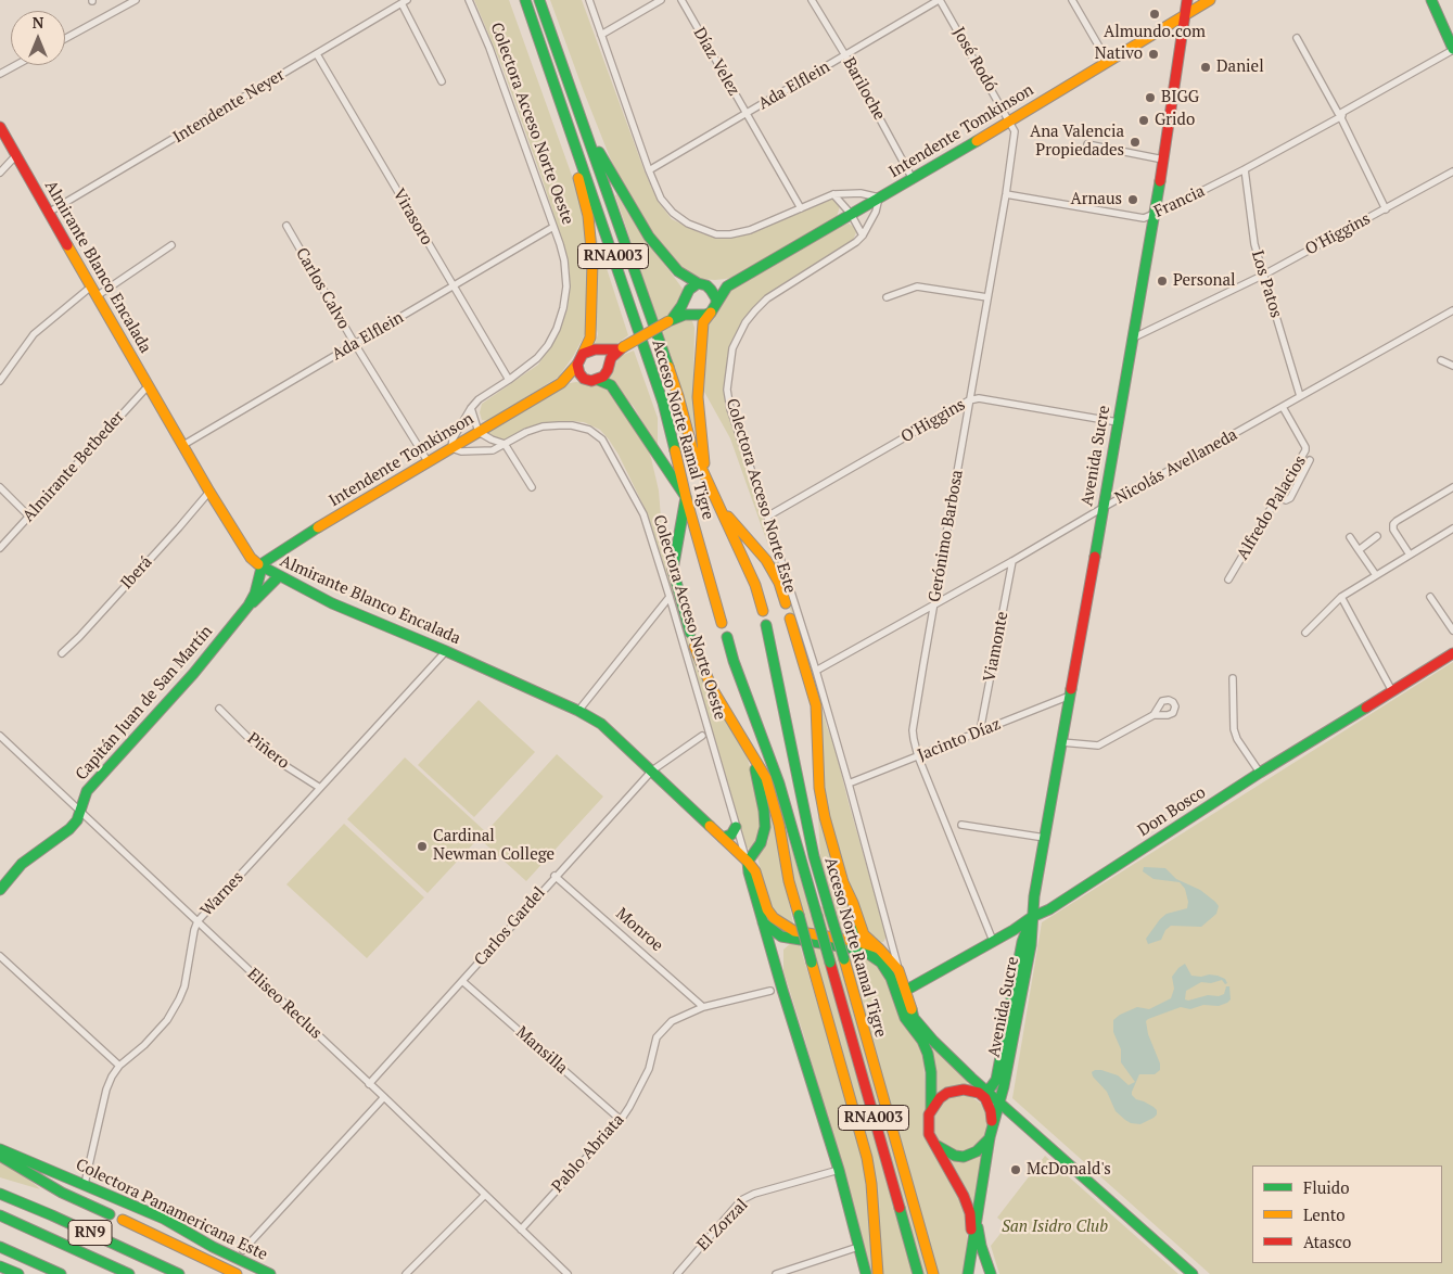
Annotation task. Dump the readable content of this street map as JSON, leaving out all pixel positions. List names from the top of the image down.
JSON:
{
  "streets": {
    "main road": [
      "Intendente Tomkinson",
      "RNA003",
      "Almirante Blanco Encalada",
      "Acceso Norte Ramal Tigre",
      "Avenida Sucre",
      "Capitán Juan de San Martín",
      "Don Bosco",
      "Colectora Panamericana Este",
      "RN9"
    ],
    "street": [
      "José Rodó",
      "Díaz Velez",
      "Ada Elflein",
      "Bariloche",
      "Intendente Neyer",
      "Colectora Acceso Norte Oeste",
      "Francia",
      "Virasoro",
      "O'Higgins",
      "Los Patos",
      "Carlos Calvo",
      "Almirante Betbeder",
      "Nicolás Avellaneda",
      "Colectora Acceso Norte Este",
      "Alfredo Palacios",
      "Gerónimo Barbosa",
      "Iberá",
      "Viamonte",
      "Jacinto Díaz",
      "Piñero",
      "Warnes",
      "Carlos Gardel",
      "Monroe",
      "Eliseo Reclus",
      "Mansilla",
      "Pablo Abriata",
      "El Zorzal"
    ]
  },
  "crossings": [
    ["José Rodó", "Ada Elflein"],
    ["José Rodó", "Intendente Tomkinson"],
    ["José Rodó", "Gerónimo Barbosa"],
    ["Díaz Velez", "Ada Elflein"],
    ["Ada Elflein", "Bariloche"],
    ["Ada Elflein", "Colectora Acceso Norte Oeste"],
    ["Ada Elflein", "Virasoro"],
    ["Ada Elflein", "Almirante Blanco Encalada"],
    ["Ada Elflein", "Carlos Calvo"],
    ["Bariloche", "Intendente Tomkinson"],
    ["Intendente Neyer", "Virasoro"],
    ["Intendente Neyer", "Almirante Blanco Encalada"],
    ["Colectora Acceso Norte Oeste", "Intendente Tomkinson"],
    ["Colectora Acceso Norte Oeste", "Virasoro"],
    ["Colectora Acceso Norte Oeste", "Almirante Blanco Encalada"],
    ["Intendente Tomkinson", "Almirante Blanco Encalada"],
    ["Intendente Tomkinson", "Carlos Calvo"],
    ["Intendente Tomkinson", "Acceso Norte Ramal Tigre"],
    ["Intendente Tomkinson", "Avenida Sucre"],
    ["Intendente Tomkinson", "Colectora Acceso Norte Este"],
    ["Intendente Tomkinson", "Gerónimo Barbosa"],
    ["Intendente Tomkinson", "Capitán Juan de San Martín"],
    ["Francia", "Los Patos"],
    ["Francia", "Avenida Sucre"],
    ["Francia", "Gerónimo Barbosa"],
    ["O'Higgins", "Los Patos"],
    ["O'Higgins", "Avenida Sucre"],
    ["O'Higgins", "Colectora Acceso Norte Este"],
    ["O'Higgins", "Gerónimo Barbosa"],
    ["Almirante Blanco Encalada", "Avenida Sucre"],
    ["Almirante Blanco Encalada", "Almirante Betbeder"],
    ["Almirante Blanco Encalada", "Iberá"],
    ["Almirante Blanco Encalada", "Capitán Juan de San Martín"],
    ["Almirante Blanco Encalada", "Warnes"],
    ["Almirante Blanco Encalada", "Carlos Gardel"],
    ["Los Patos", "Nicolás Avellaneda"],
    ["Avenida Sucre", "Nicolás Avellaneda"],
    ["Avenida Sucre", "Jacinto Díaz"],
    ["Avenida Sucre", "Don Bosco"],
    ["Nicolás Avellaneda", "Colectora Acceso Norte Este"],
    ["Nicolás Avellaneda", "Alfredo Palacios"],
    ["Nicolás Avellaneda", "Gerónimo Barbosa"],
    ["Nicolás Avellaneda", "Viamonte"],
    ["Colectora Acceso Norte Este", "Jacinto Díaz"],
    ["Gerónimo Barbosa", "Jacinto Díaz"],
    ["Gerónimo Barbosa", "Don Bosco"],
    ["Viamonte", "Jacinto Díaz"],
    ["Capitán Juan de San Martín", "Eliseo Reclus"],
    ["Piñero", "Warnes"],
    ["Warnes", "Eliseo Reclus"],
    ["Warnes", "Colectora Panamericana Este"],
    ["Carlos Gardel", "Monroe"],
    ["Carlos Gardel", "Eliseo Reclus"],
    ["Carlos Gardel", "Mansilla"],
    ["Monroe", "Pablo Abriata"],
    ["Eliseo Reclus", "Pablo Abriata"],
    ["Mansilla", "Pablo Abriata"]
  ],
  "parks": ["San Isidro Club"],
  "places": [
    "Almundo.com",
    "Nativo",
    "Daniel",
    "BIGG",
    "Grido",
    "Ana Valencia Propiedades",
    "Arnaus",
    "Personal",
    "Cardinal Newman College",
    "McDonald's"
  ],
  "legend": ["Fluido", "Lento", "Atasco"],
  "north": "top"
}
